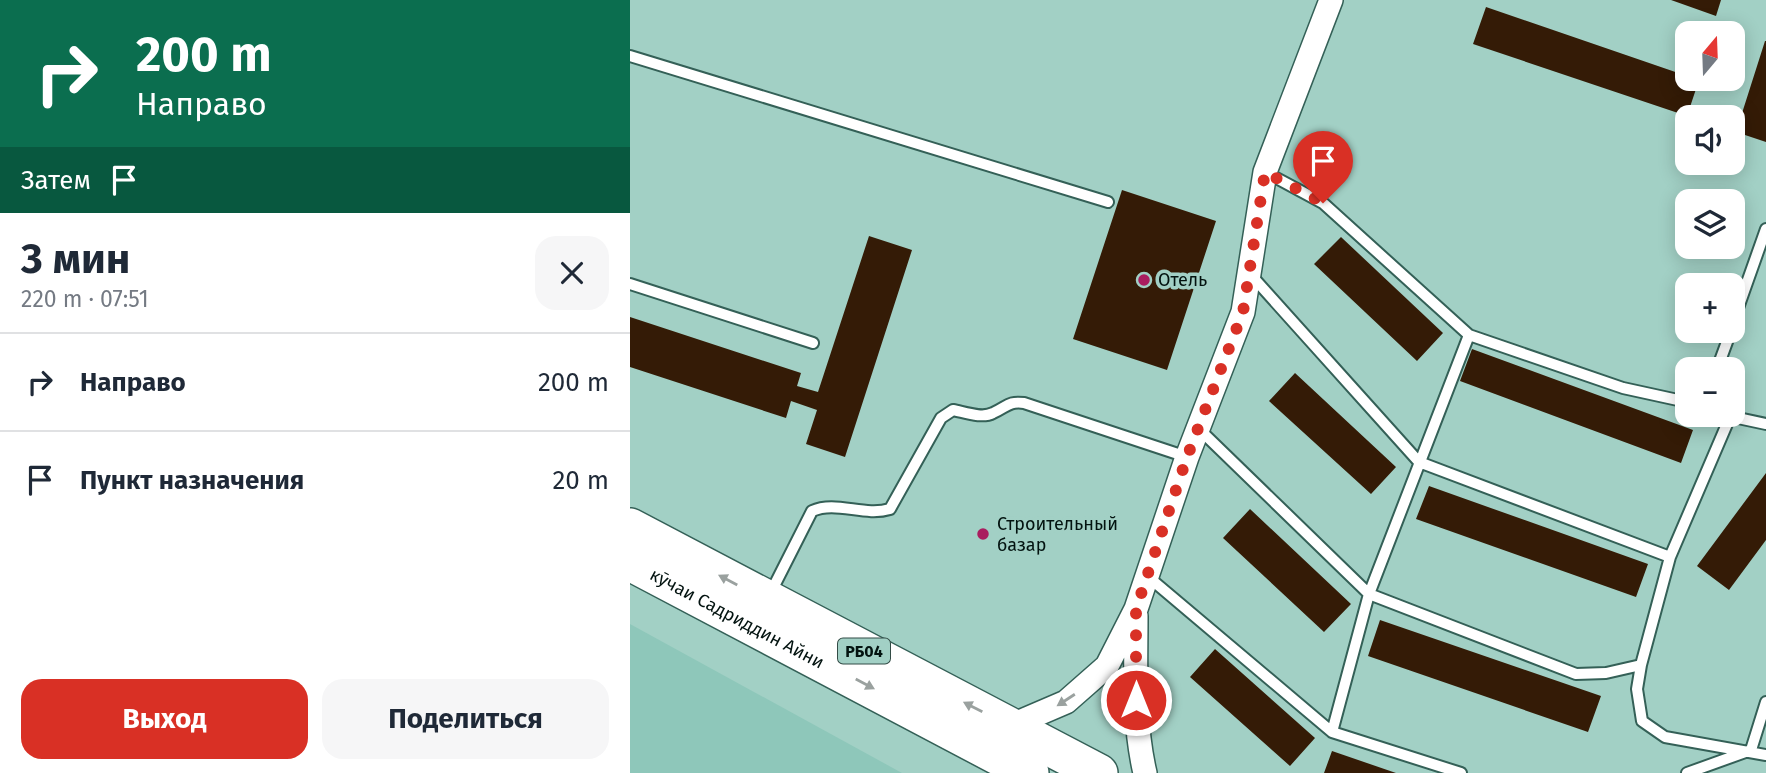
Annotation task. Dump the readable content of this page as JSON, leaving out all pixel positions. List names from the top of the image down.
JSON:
{
  "streets": {
    "highway": ["кӯчаи Садриддин Айни", "РБ04"]
  },
  "places": ["Отель", "Строительный базар"],
  "north": "top",
  "page": {
    "turn": ["200 m", "Направо"],
    "map_buttons": ["+", "−"],
    "then": "Затем",
    "heading": ["3 мин", "220 m · 07:51"],
    "list": [
      {
        "name": "Направо",
        "value": "200 m"
      },
      {
        "name": "Пункт назначения",
        "value": "20 m"
      }
    ],
    "buttons": ["Выход", "Поделиться"]
  }
}
